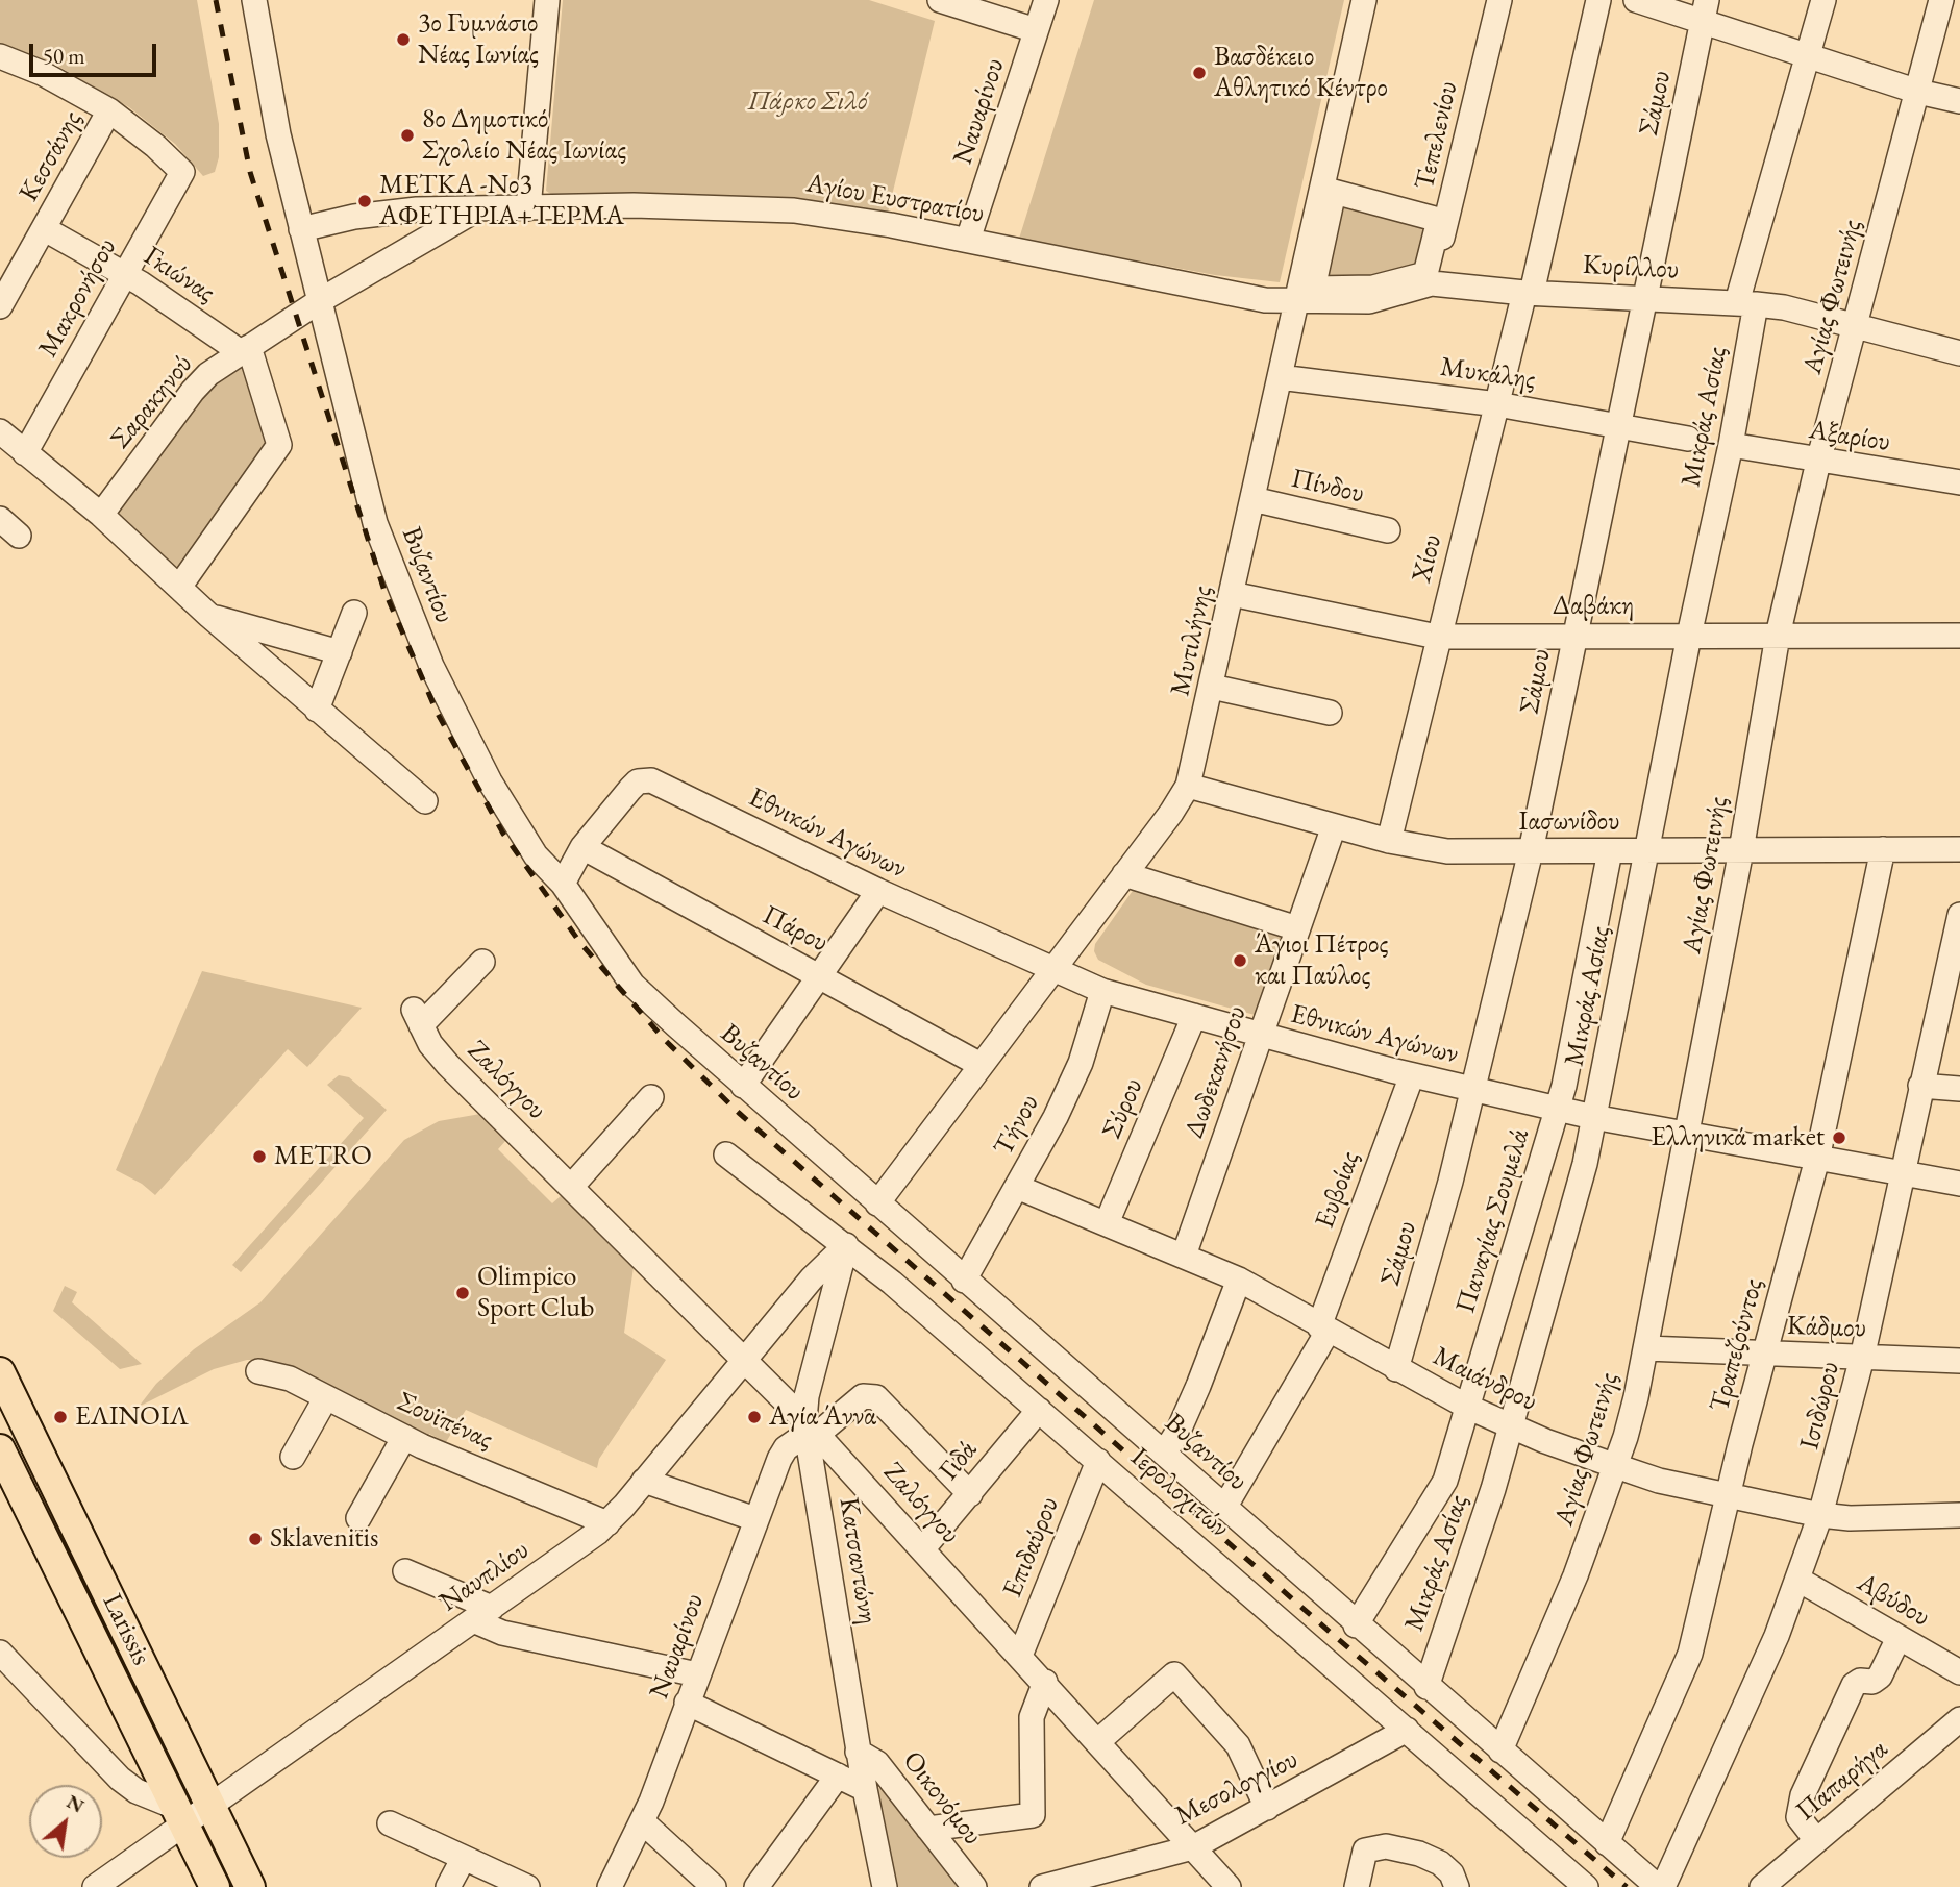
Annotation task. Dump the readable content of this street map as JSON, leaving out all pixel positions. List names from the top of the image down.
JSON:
{
  "streets": {
    "main road": ["Larissis"],
    "street": [
      "Σάμου",
      "Ναυαρίνου",
      "Τεπελενίου",
      "Κεσσάνης",
      "Αγίου Ευστρατίου",
      "Κυρίλλου",
      "Γκιώνας",
      "Αγίας Φωτεινής",
      "Μακρονήσου",
      "Μυκάλης",
      "Σαρακηνού",
      "Μικράς Ασίας",
      "Αξαρίου",
      "Πίνδου",
      "Χίου",
      "Βυζαντίου",
      "Δαβάκη",
      "Μυτιλήνης",
      "Ιασωνίδου",
      "Εθνικών Αγώνων",
      "Πάρου",
      "Δωδεκανήσου",
      "Ζαλόγγου",
      "Σύρου",
      "Τήνου",
      "Ευβοίας",
      "Παναγίας Σουμελά",
      "Κάδμου",
      "Τραπεζούντος",
      "Μαιάνδρου",
      "Ισιδώρου",
      "Σουϊπένας",
      "Γιδά",
      "Ιερολοχιτών",
      "Επιδαύρου",
      "Κατσαντώνη",
      "Ναυπλίου",
      "Αβύδου",
      "Παπαρήγα",
      "Μεσολογγίου",
      "Οικονόμου"
    ]
  },
  "crossings": [
    ["Σάμου", "Κυρίλλου"],
    ["Σάμου", "Μυκάλης"],
    ["Σάμου", "Δαβάκη"],
    ["Σάμου", "Ιασωνίδου"],
    ["Σάμου", "Εθνικών Αγώνων"],
    ["Σάμου", "Μαιάνδρου"],
    ["Ναυαρίνου", "Αγίου Ευστρατίου"],
    ["Ναυαρίνου", "Ζαλόγγου"],
    ["Ναυαρίνου", "Γιδά"],
    ["Ναυαρίνου", "Κατσαντώνη"],
    ["Τεπελενίου", "Κυρίλλου"],
    ["Κεσσάνης", "Γκιώνας"],
    ["Κεσσάνης", "Μακρονήσου"],
    ["Αγίου Ευστρατίου", "Κυρίλλου"],
    ["Αγίου Ευστρατίου", "Βυζαντίου"],
    ["Αγίου Ευστρατίου", "Μυτιλήνης"],
    ["Κυρίλλου", "Αγίας Φωτεινής"],
    ["Κυρίλλου", "Μικράς Ασίας"],
    ["Κυρίλλου", "Χίου"],
    ["Κυρίλλου", "Μυτιλήνης"],
    ["Γκιώνας", "Μακρονήσου"],
    ["Γκιώνας", "Σαρακηνού"],
    ["Αγίας Φωτεινής", "Αξαρίου"],
    ["Αγίας Φωτεινής", "Βυζαντίου"],
    ["Αγίας Φωτεινής", "Δαβάκη"],
    ["Αγίας Φωτεινής", "Ιασωνίδου"],
    ["Αγίας Φωτεινής", "Εθνικών Αγώνων"],
    ["Αγίας Φωτεινής", "Κάδμου"],
    ["Αγίας Φωτεινής", "Μαιάνδρου"],
    ["Μυκάλης", "Χίου"],
    ["Μυκάλης", "Μυτιλήνης"],
    ["Σαρακηνού", "Βυζαντίου"],
    ["Μικράς Ασίας", "Αξαρίου"],
    ["Μικράς Ασίας", "Βυζαντίου"],
    ["Μικράς Ασίας", "Δαβάκη"],
    ["Μικράς Ασίας", "Ιασωνίδου"],
    ["Μικράς Ασίας", "Εθνικών Αγώνων"],
    ["Μικράς Ασίας", "Μαιάνδρου"],
    ["Πίνδου", "Μυτιλήνης"],
    ["Χίου", "Δαβάκη"],
    ["Χίου", "Ιασωνίδου"],
    ["Βυζαντίου", "Μυτιλήνης"],
    ["Βυζαντίου", "Τήνου"],
    ["Βυζαντίου", "Ευβοίας"],
    ["Βυζαντίου", "Παναγίας Σουμελά"],
    ["Βυζαντίου", "Τραπεζούντος"],
    ["Βυζαντίου", "Ισιδώρου"],
    ["Δαβάκη", "Μυτιλήνης"],
    ["Μυτιλήνης", "Ιασωνίδου"],
    ["Μυτιλήνης", "Εθνικών Αγώνων"],
    ["Μυτιλήνης", "Πάρου"],
    ["Ιασωνίδου", "Δωδεκανήσου"],
    ["Ιασωνίδου", "Παναγίας Σουμελά"],
    ["Ιασωνίδου", "Τραπεζούντος"],
    ["Εθνικών Αγώνων", "Πάρου"],
    ["Εθνικών Αγώνων", "Δωδεκανήσου"],
    ["Εθνικών Αγώνων", "Σύρου"],
    ["Εθνικών Αγώνων", "Τήνου"],
    ["Εθνικών Αγώνων", "Ευβοίας"],
    ["Εθνικών Αγώνων", "Παναγίας Σουμελά"],
    ["Εθνικών Αγώνων", "Τραπεζούντος"],
    ["Εθνικών Αγώνων", "Ισιδώρου"],
    ["Δωδεκανήσου", "Μαιάνδρου"],
    ["Ζαλόγγου", "Γιδά"],
    ["Ζαλόγγου", "Επιδαύρου"],
    ["Ζαλόγγου", "Κατσαντώνη"],
    ["Ζαλόγγου", "Ναυπλίου"],
    ["Ζαλόγγου", "Μεσολογγίου"],
    ["Σύρου", "Μαιάνδρου"],
    ["Τήνου", "Μαιάνδρου"],
    ["Ευβοίας", "Μαιάνδρου"],
    ["Παναγίας Σουμελά", "Μαιάνδρου"],
    ["Κάδμου", "Τραπεζούντος"],
    ["Κάδμου", "Ισιδώρου"],
    ["Τραπεζούντος", "Μαιάνδρου"],
    ["Μαιάνδρου", "Ισιδώρου"],
    ["Ισιδώρου", "Αβύδου"],
    ["Σουϊπένας", "Ναυπλίου"],
    ["Γιδά", "Ιερολοχιτών"],
    ["Ιερολοχιτών", "Επιδαύρου"],
    ["Ιερολοχιτών", "Κατσαντώνη"],
    ["Ιερολοχιτών", "Ναυπλίου"],
    ["Ιερολοχιτών", "Μεσολογγίου"],
    ["Κατσαντώνη", "Ναυπλίου"],
    ["Κατσαντώνη", "Οικονόμου"],
    ["Ναυπλίου", "Larissis"]
  ],
  "parks": ["Πάρκο Σιλό"],
  "places": [
    "3ο Γυμνάσιο Νέας Ιωνίας",
    "Βασδέκειο Αθλητικό Κέντρο",
    "8ο Δημοτικό Σχολείο Νέας Ιωνίας",
    "ΜΕΤΚΑ -Νο3 ΑΦΕΤΗΡΙΑ+ΤΕΡΜΑ",
    "Άγιοι Πέτρος και Παύλος",
    "Ελληνικά market",
    "METRO",
    "Olimpico Sport Club",
    "ΕΛΙΝΟΙΛ",
    "Αγία Άννα",
    "Sklavenitis"
  ],
  "scale_bar": "50 m",
  "north": "top right"
}
